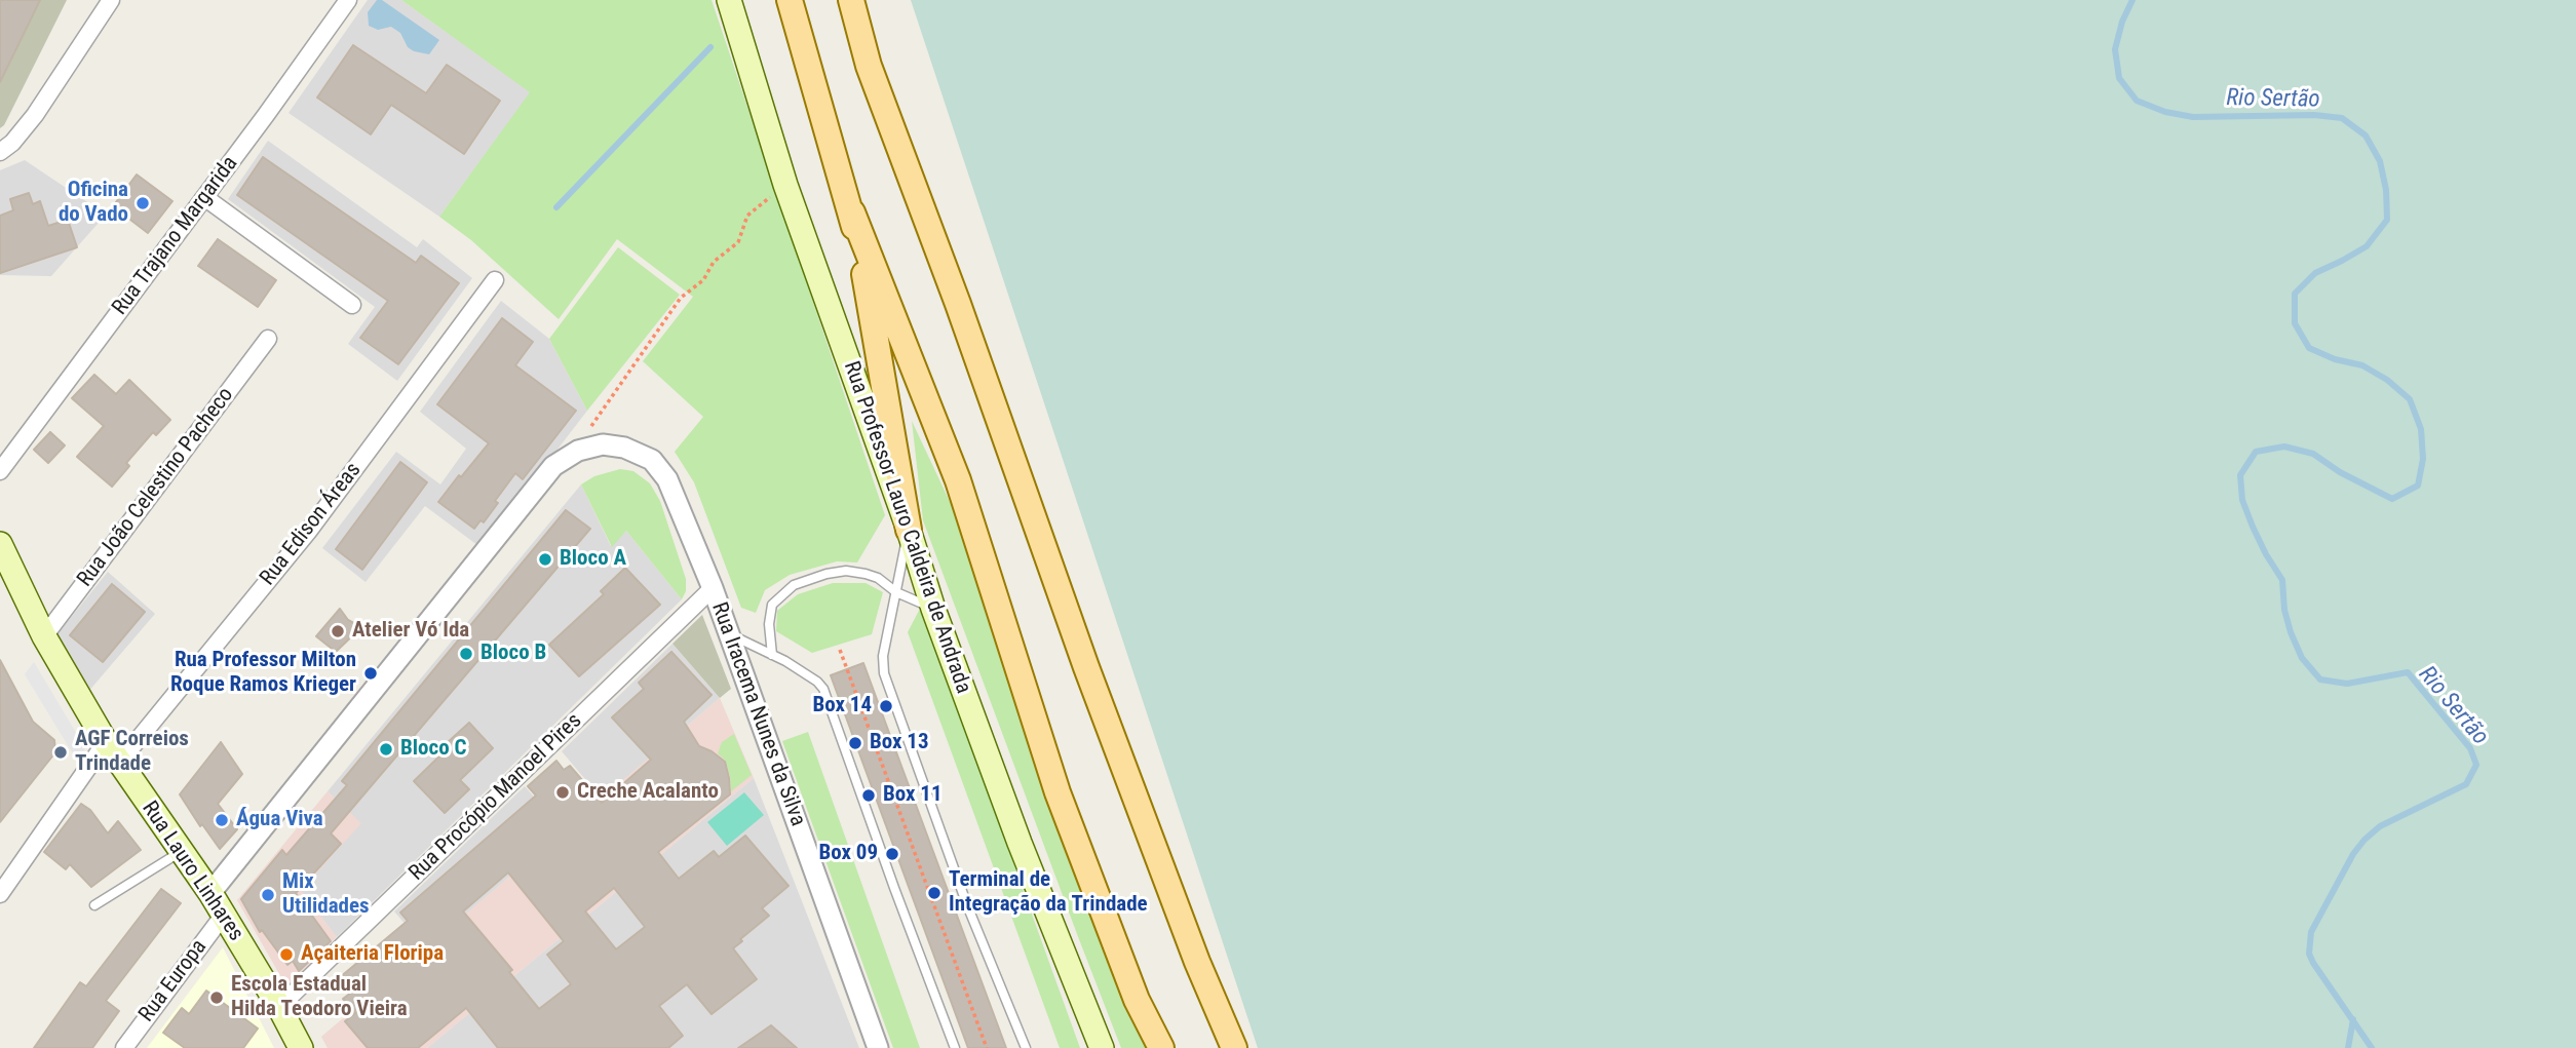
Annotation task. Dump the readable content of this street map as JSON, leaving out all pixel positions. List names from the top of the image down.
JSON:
{
  "streets": {
    "main road": ["Rua Professor Lauro Caldeira de Andrada", "Rua Lauro Linhares"],
    "street": [
      "Rua Trajano Margarida",
      "Rua João Celestino Pacheco",
      "Rua Edison Áreas",
      "Rua Iracema Nunes da Silva",
      "Rua Procópio Manoel Pires",
      "Rua Europa"
    ]
  },
  "crossings": [
    ["Rua João Celestino Pacheco", "Rua Lauro Linhares"],
    ["Rua Edison Áreas", "Rua Lauro Linhares"],
    ["Rua Iracema Nunes da Silva", "Rua Procópio Manoel Pires"],
    ["Rua Procópio Manoel Pires", "Rua Lauro Linhares"],
    ["Rua Lauro Linhares", "Rua Europa"]
  ],
  "water": ["Rio Sertão"],
  "places": [
    "Oficina do Vado",
    "Bloco A",
    "Atelier Vó Ida",
    "Bloco B",
    "Rua Professor Milton Roque Ramos Krieger",
    "Box 14",
    "Box 13",
    "Bloco C",
    "AGF Correios Trindade",
    "Creche Acalanto",
    "Box 11",
    "Água Viva",
    "Box 09",
    "Terminal de Integração da Trindade",
    "Mix Utilidades",
    "Açaiteria Floripa",
    "Escola Estadual Hilda Teodoro Vieira"
  ]
}
